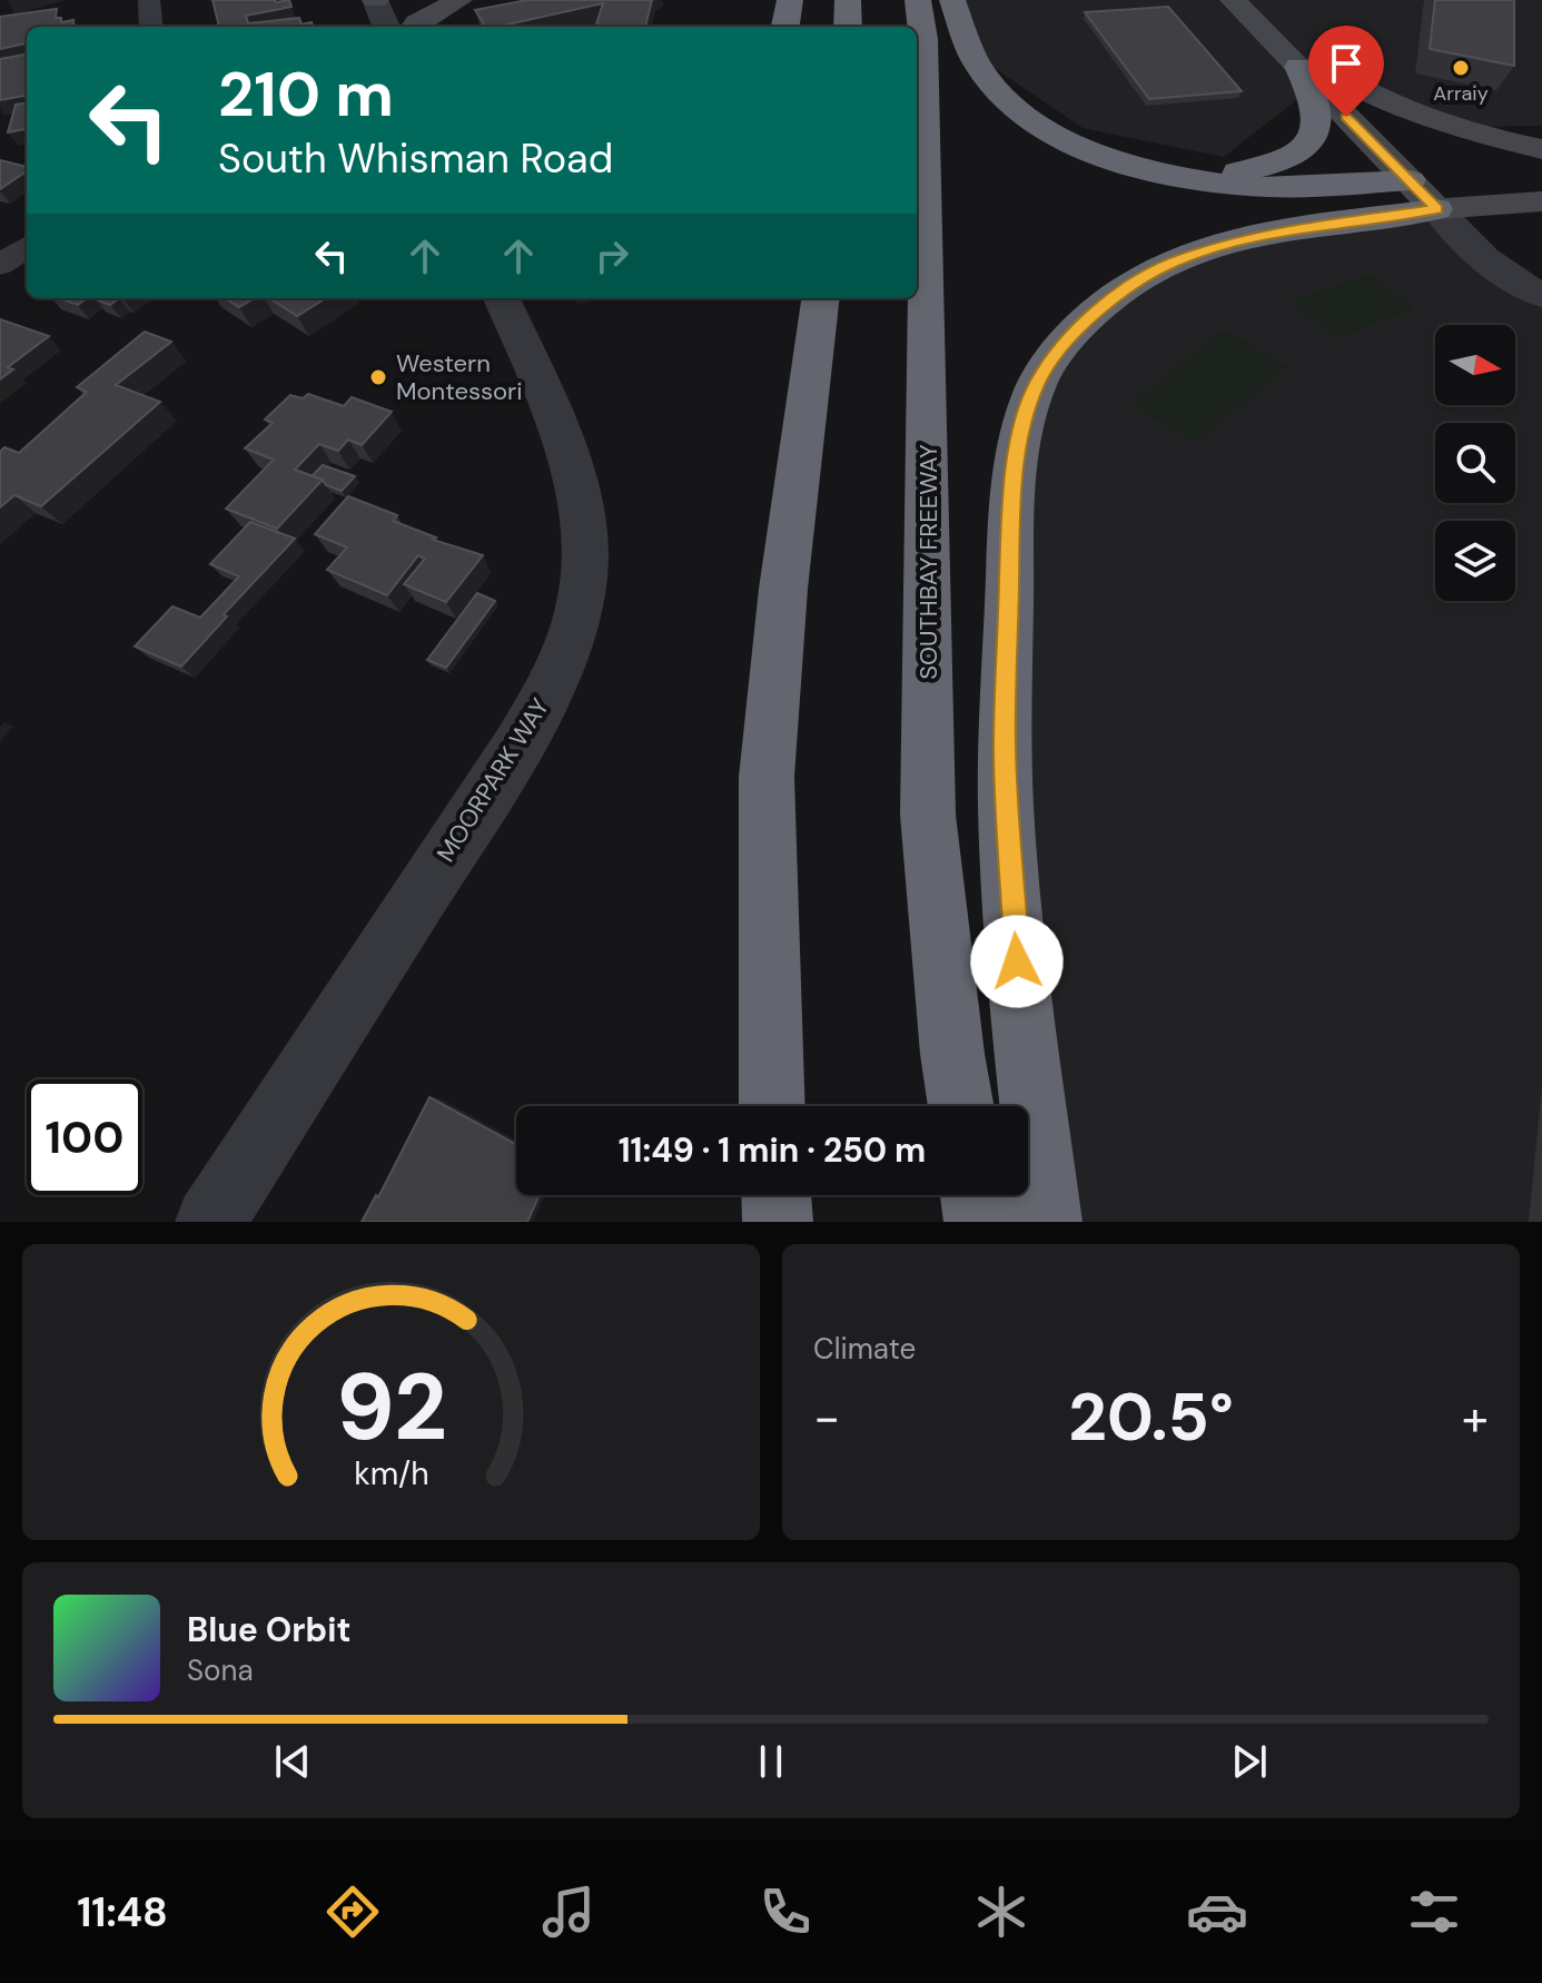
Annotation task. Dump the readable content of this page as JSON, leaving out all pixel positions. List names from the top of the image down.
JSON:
{
  "streets": {
    "highway": ["SOUTHBAY FREEWAY"],
    "street": ["MOORPARK WAY"]
  },
  "places": ["Arraiy", "Western Montessori"],
  "north": "right",
  "page": {
    "turn": ["210 m", "South Whisman Road"],
    "limit": "100",
    "trip": "11:49 · 1 min · 250 m",
    "tile": "Climate",
    "heat": ["−", "20.5°", "+"],
    "song": ["Blue Orbit", "Sona"],
    "tabs": "11:48",
    "gauge": ["92", "km/h"]
  }
}
